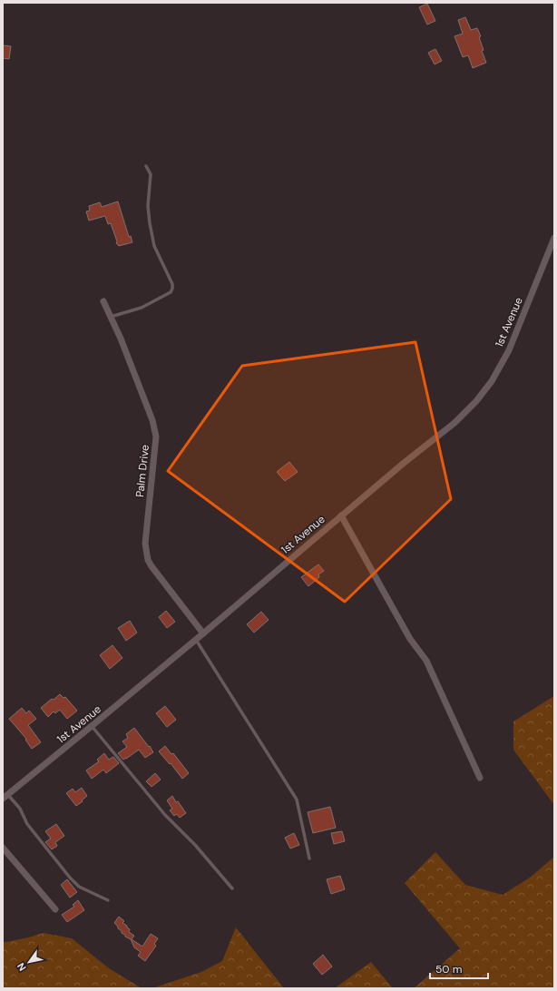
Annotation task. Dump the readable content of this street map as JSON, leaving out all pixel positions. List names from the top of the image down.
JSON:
{
  "streets": {
    "street": ["1st Avenue", "Palm Drive"]
  },
  "crossings": [
    ["1st Avenue", "Palm Drive"]
  ],
  "scale_bar": "50 m",
  "north": "bottom left"
}
